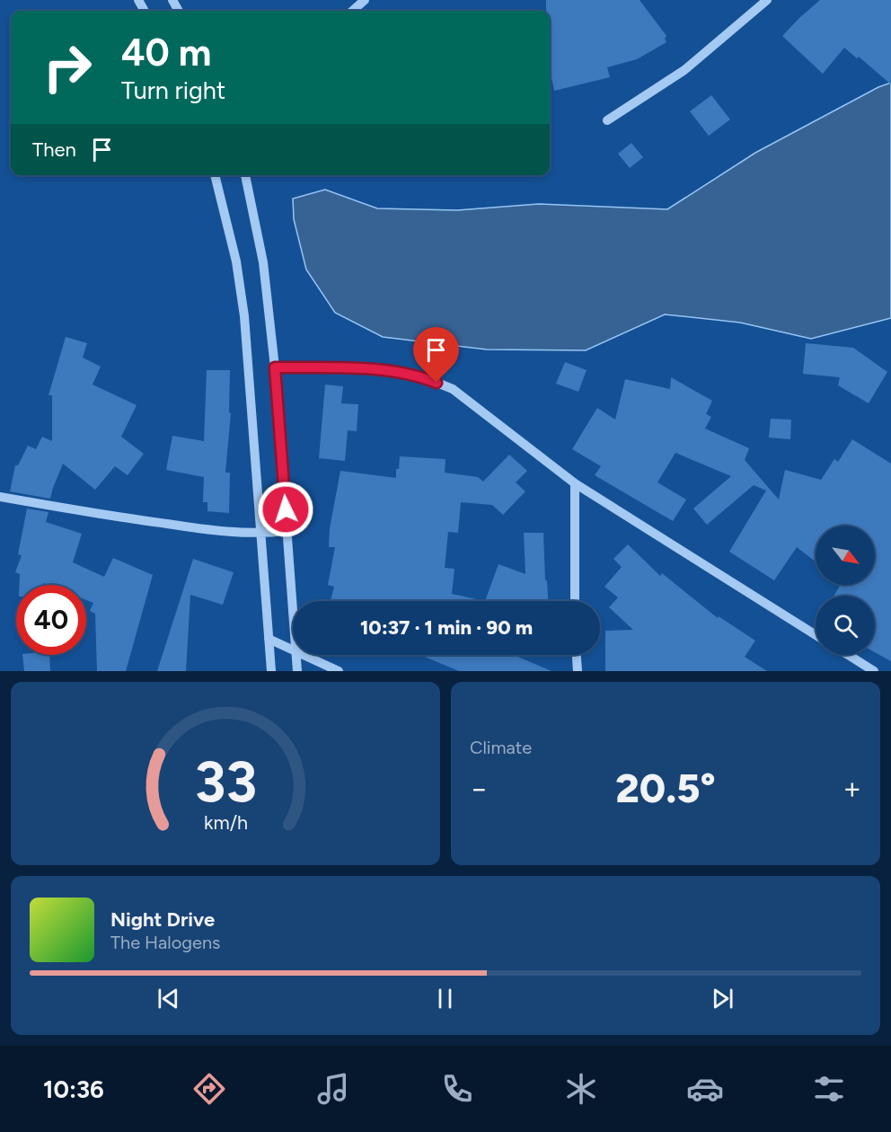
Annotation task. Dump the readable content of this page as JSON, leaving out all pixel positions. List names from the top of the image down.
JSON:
{
  "north": "bottom right",
  "page": {
    "turn": ["40 m", "Turn right"],
    "then": "Then",
    "limit": "40",
    "trip": "10:37 · 1 min · 90 m",
    "tile": "Climate",
    "heat": ["−", "20.5°", "+"],
    "song": ["Night Drive", "The Halogens"],
    "tabs": "10:36",
    "gauge": ["33", "km/h"]
  }
}
